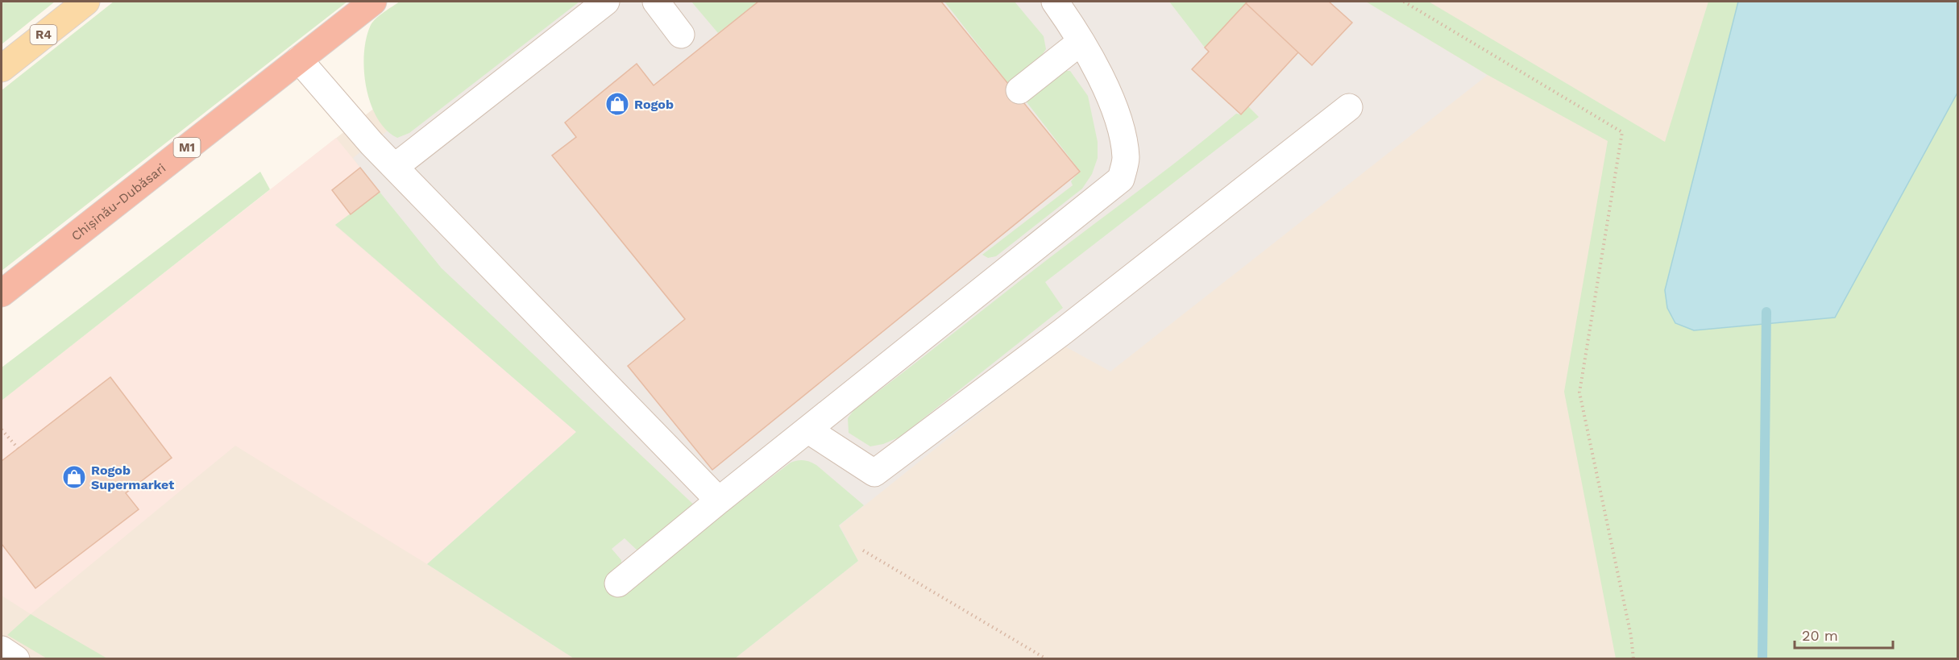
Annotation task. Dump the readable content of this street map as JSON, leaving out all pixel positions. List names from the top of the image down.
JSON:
{
  "streets": {
    "highway": ["M1", "Chișinău-Dubăsari"],
    "main road": ["R4"]
  },
  "places": {
    "shop": ["Rogob", "Rogob Supermarket"]
  },
  "scale_bar": "20 m"
}
